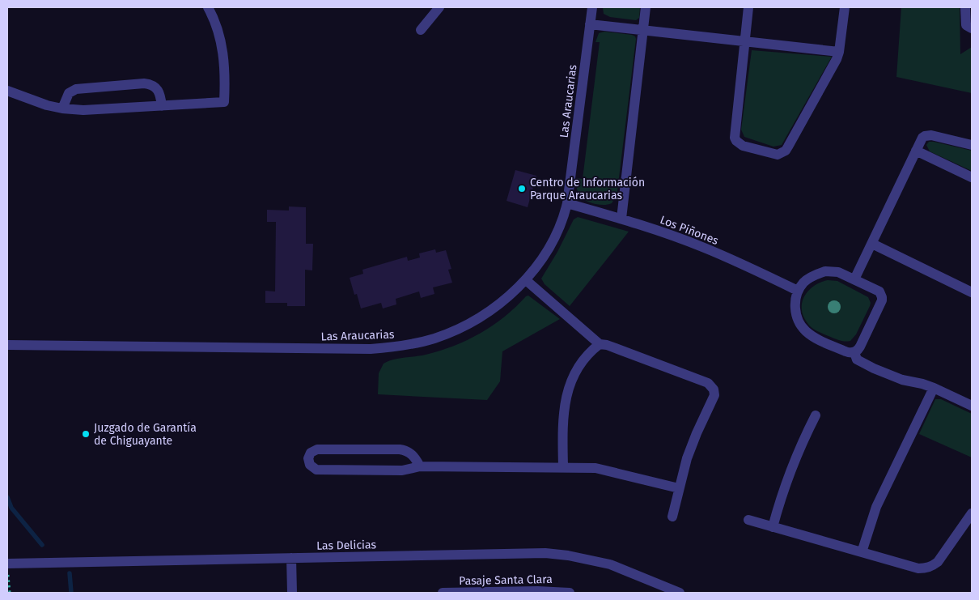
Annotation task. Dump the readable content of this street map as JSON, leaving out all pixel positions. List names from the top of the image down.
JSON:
{
  "streets": {
    "street": [
      "Las Araucarias",
      "Los Piñones",
      "Las Delicias",
      "Pasaje Santa Clara"
    ]
  },
  "crossings": [
    ["Las Araucarias", "Los Piñones"]
  ],
  "places": ["Centro de Información Parque Araucarias", "Juzgado de Garantía de Chiguayante"]
}
